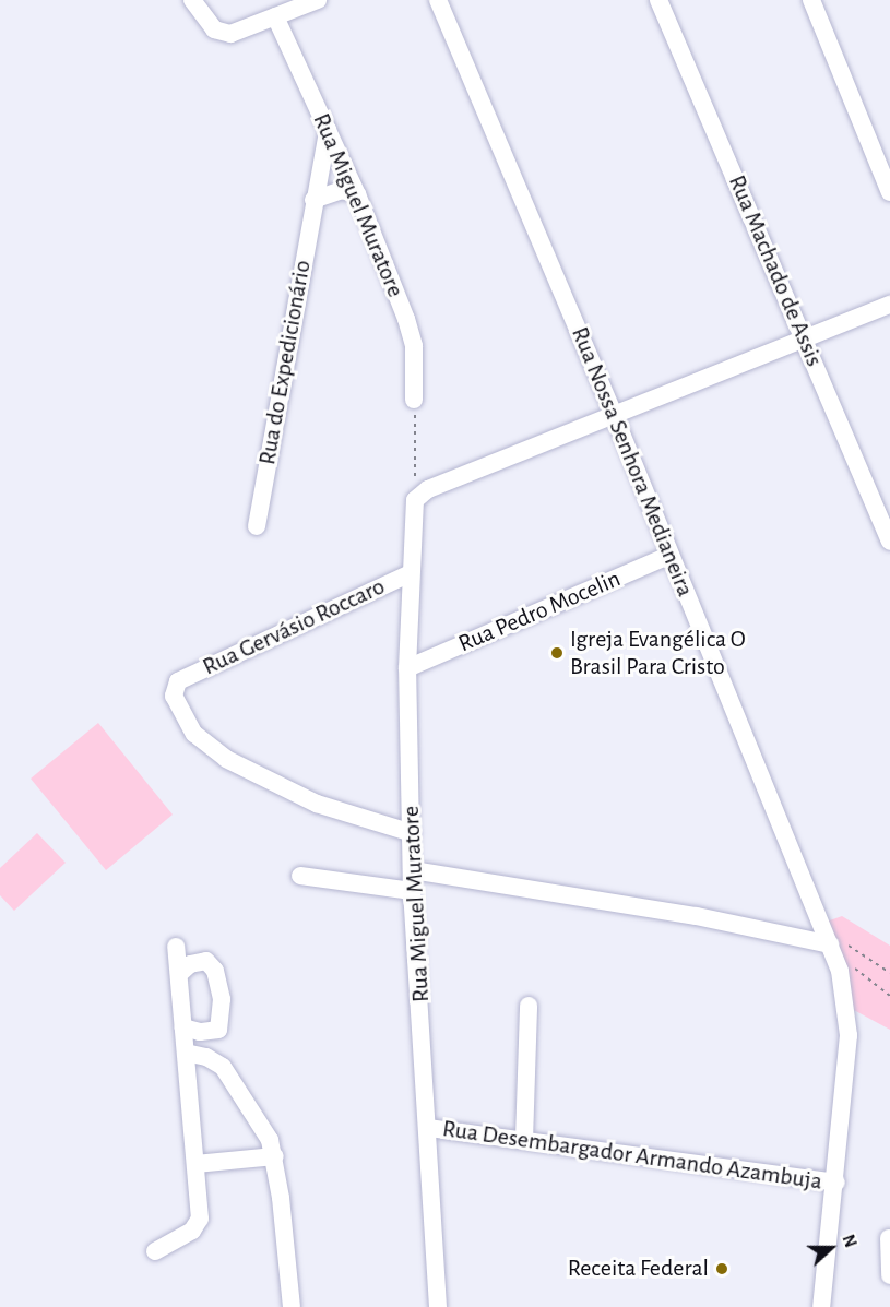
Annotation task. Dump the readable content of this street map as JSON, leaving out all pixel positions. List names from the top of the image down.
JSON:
{
  "streets": {
    "street": [
      "Rua Miguel Muratore",
      "Rua Machado de Assis",
      "Rua do Expedicionário",
      "Rua Nossa Senhora Medianeira",
      "Rua Pedro Mocelin",
      "Rua Gervásio Roccaro",
      "Rua Desembargador Armando Azambuja"
    ]
  },
  "crossings": [
    ["Rua Miguel Muratore", "Rua do Expedicionário"],
    ["Rua Miguel Muratore", "Rua Pedro Mocelin"],
    ["Rua Miguel Muratore", "Rua Gervásio Roccaro"],
    ["Rua Miguel Muratore", "Rua Desembargador Armando Azambuja"],
    ["Rua Nossa Senhora Medianeira", "Rua Pedro Mocelin"],
    ["Rua Nossa Senhora Medianeira", "Rua Desembargador Armando Azambuja"]
  ],
  "places": ["Igreja Evangélica O Brasil Para Cristo", "Receita Federal"],
  "north": "right"
}
